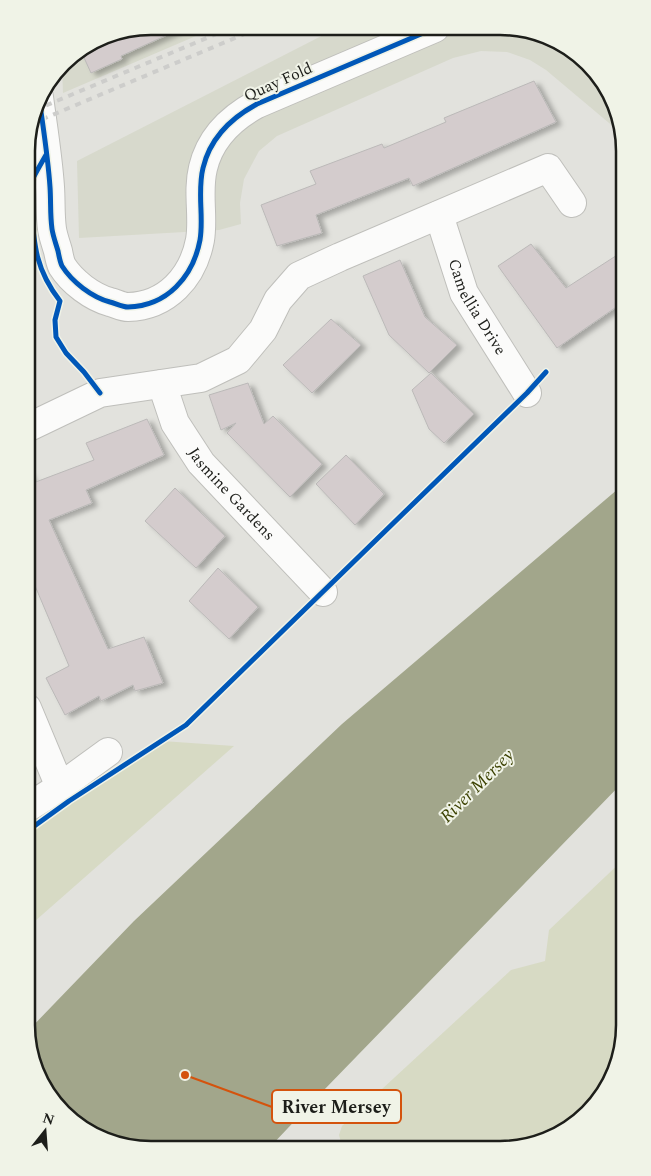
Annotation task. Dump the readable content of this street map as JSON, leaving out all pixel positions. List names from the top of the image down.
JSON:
{
  "streets": {
    "street": ["Quay Fold", "Camellia Drive", "Jasmine Gardens"]
  },
  "water": ["River Mersey"],
  "places": ["River Mersey"],
  "north": "top"
}
